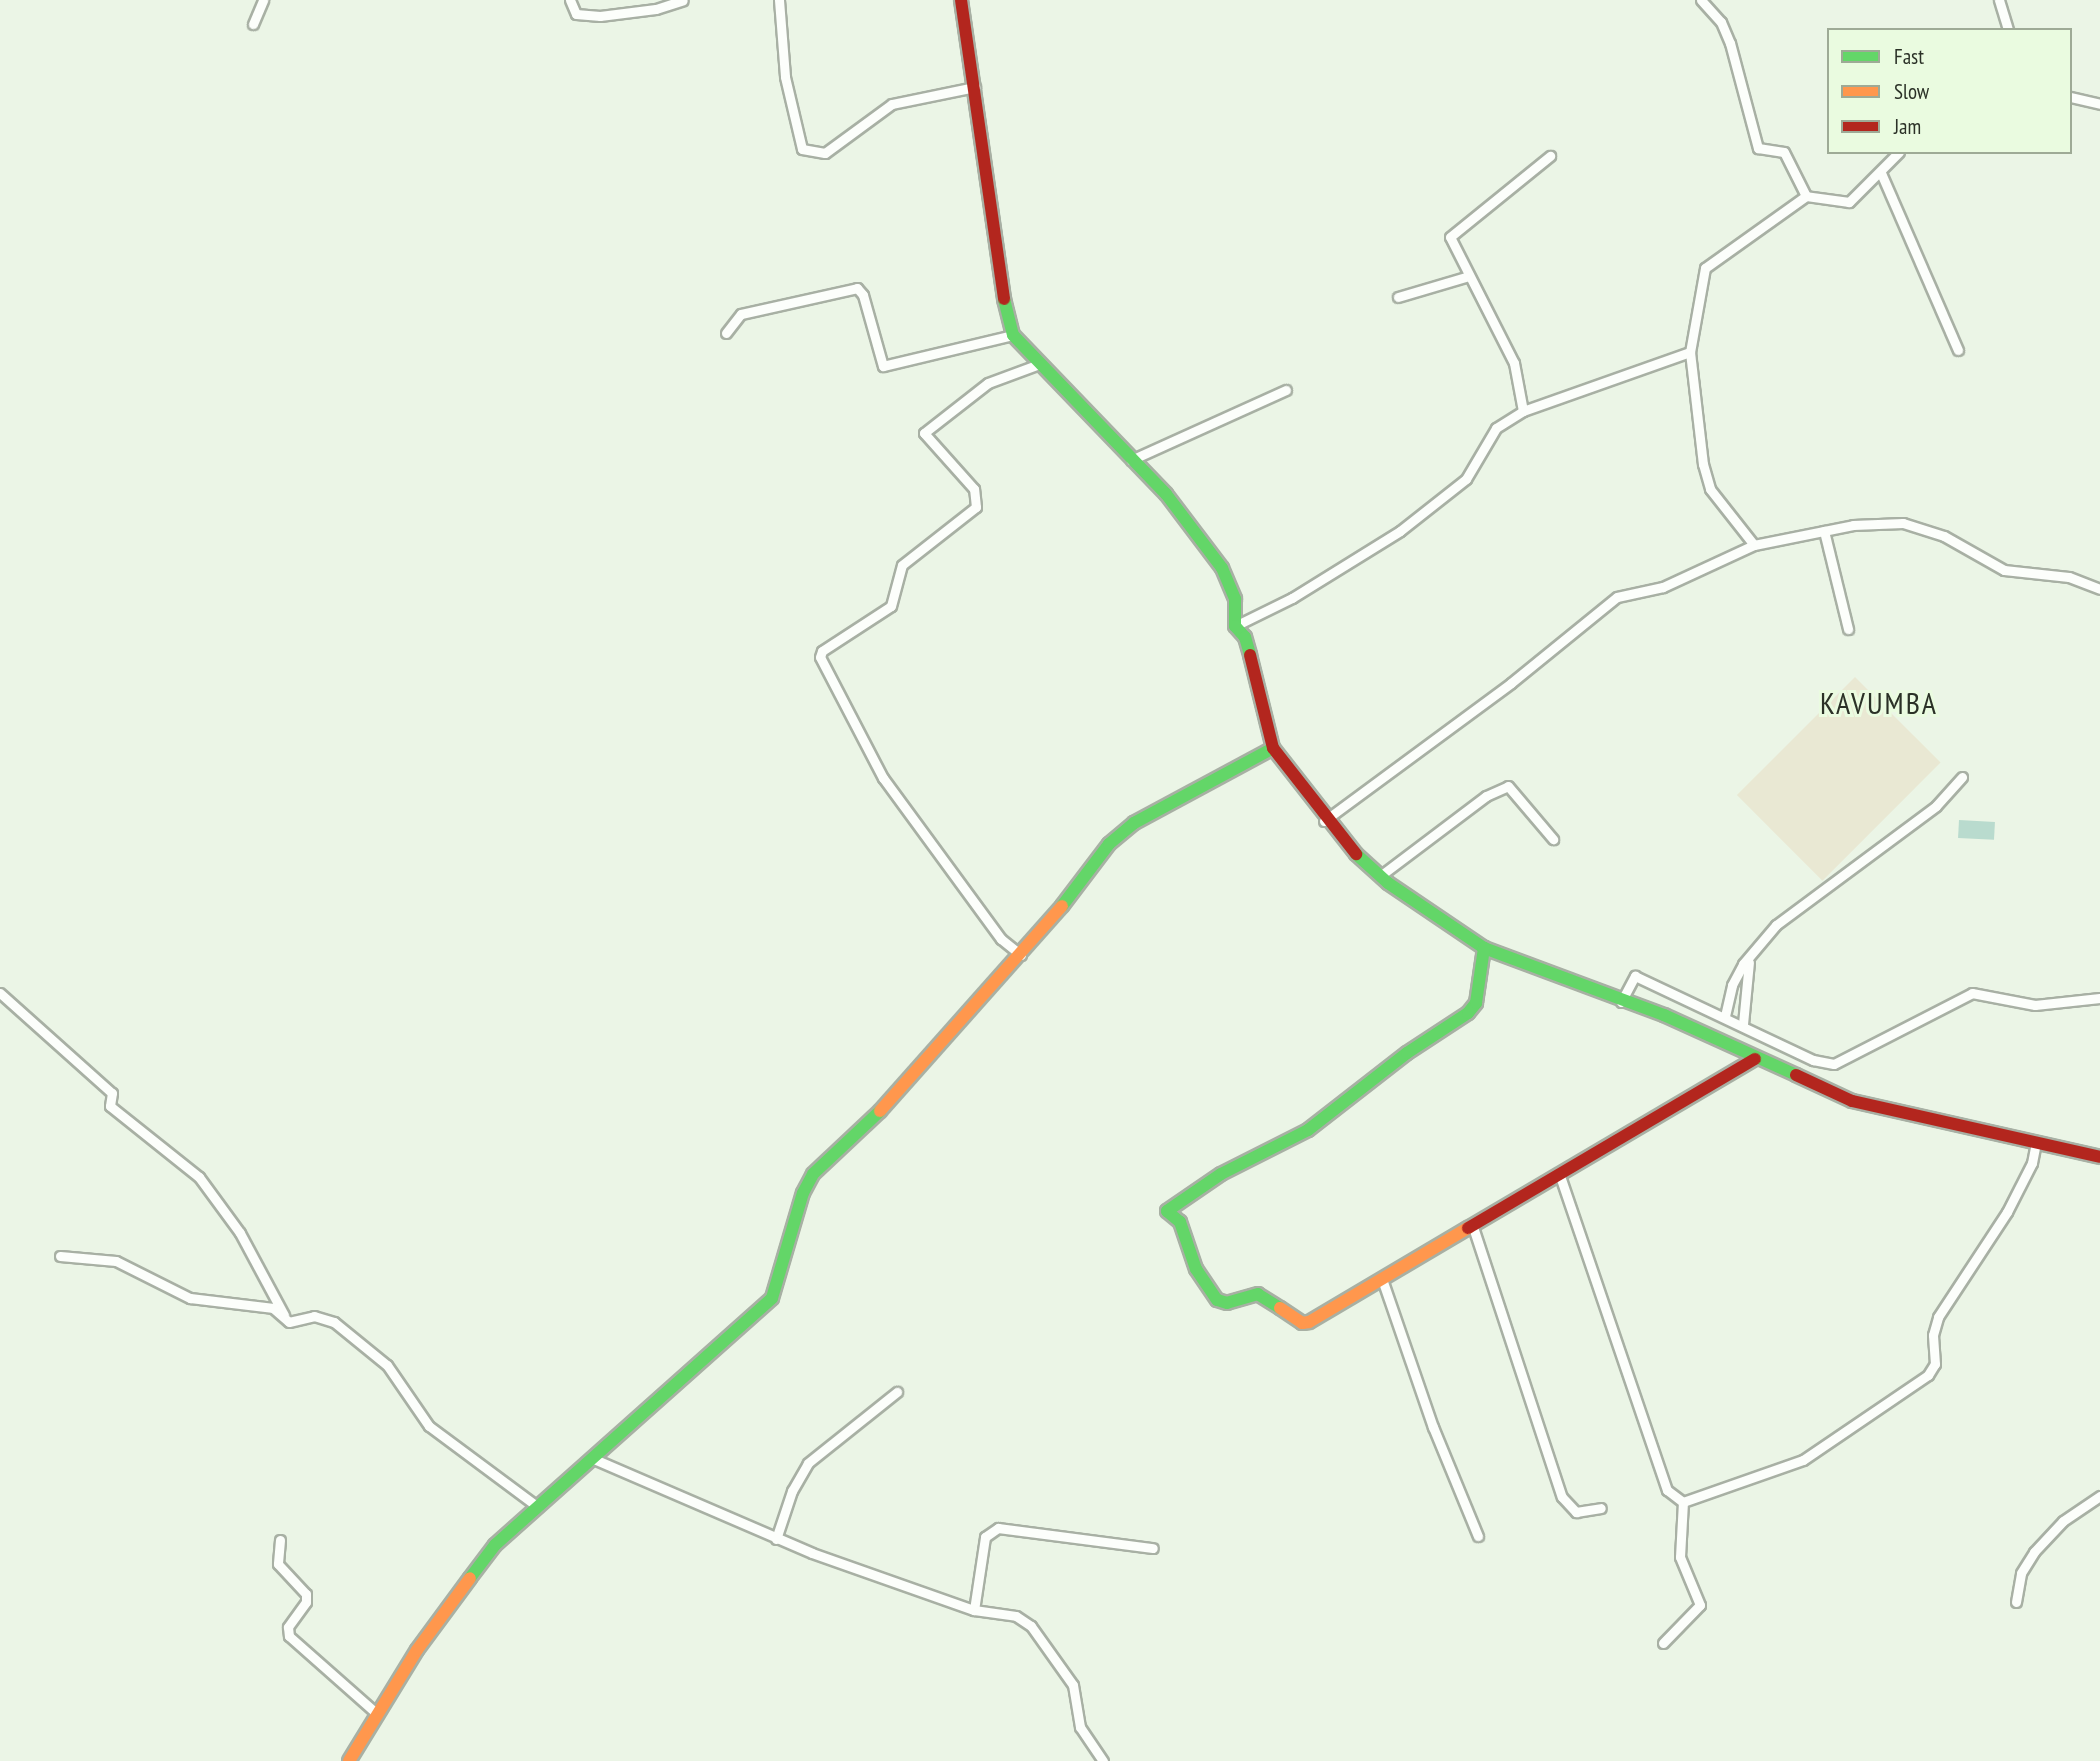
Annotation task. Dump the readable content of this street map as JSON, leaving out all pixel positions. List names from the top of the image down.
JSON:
{
  "districts": ["KAVUMBA"],
  "legend": ["Fast", "Slow", "Jam"]
}
